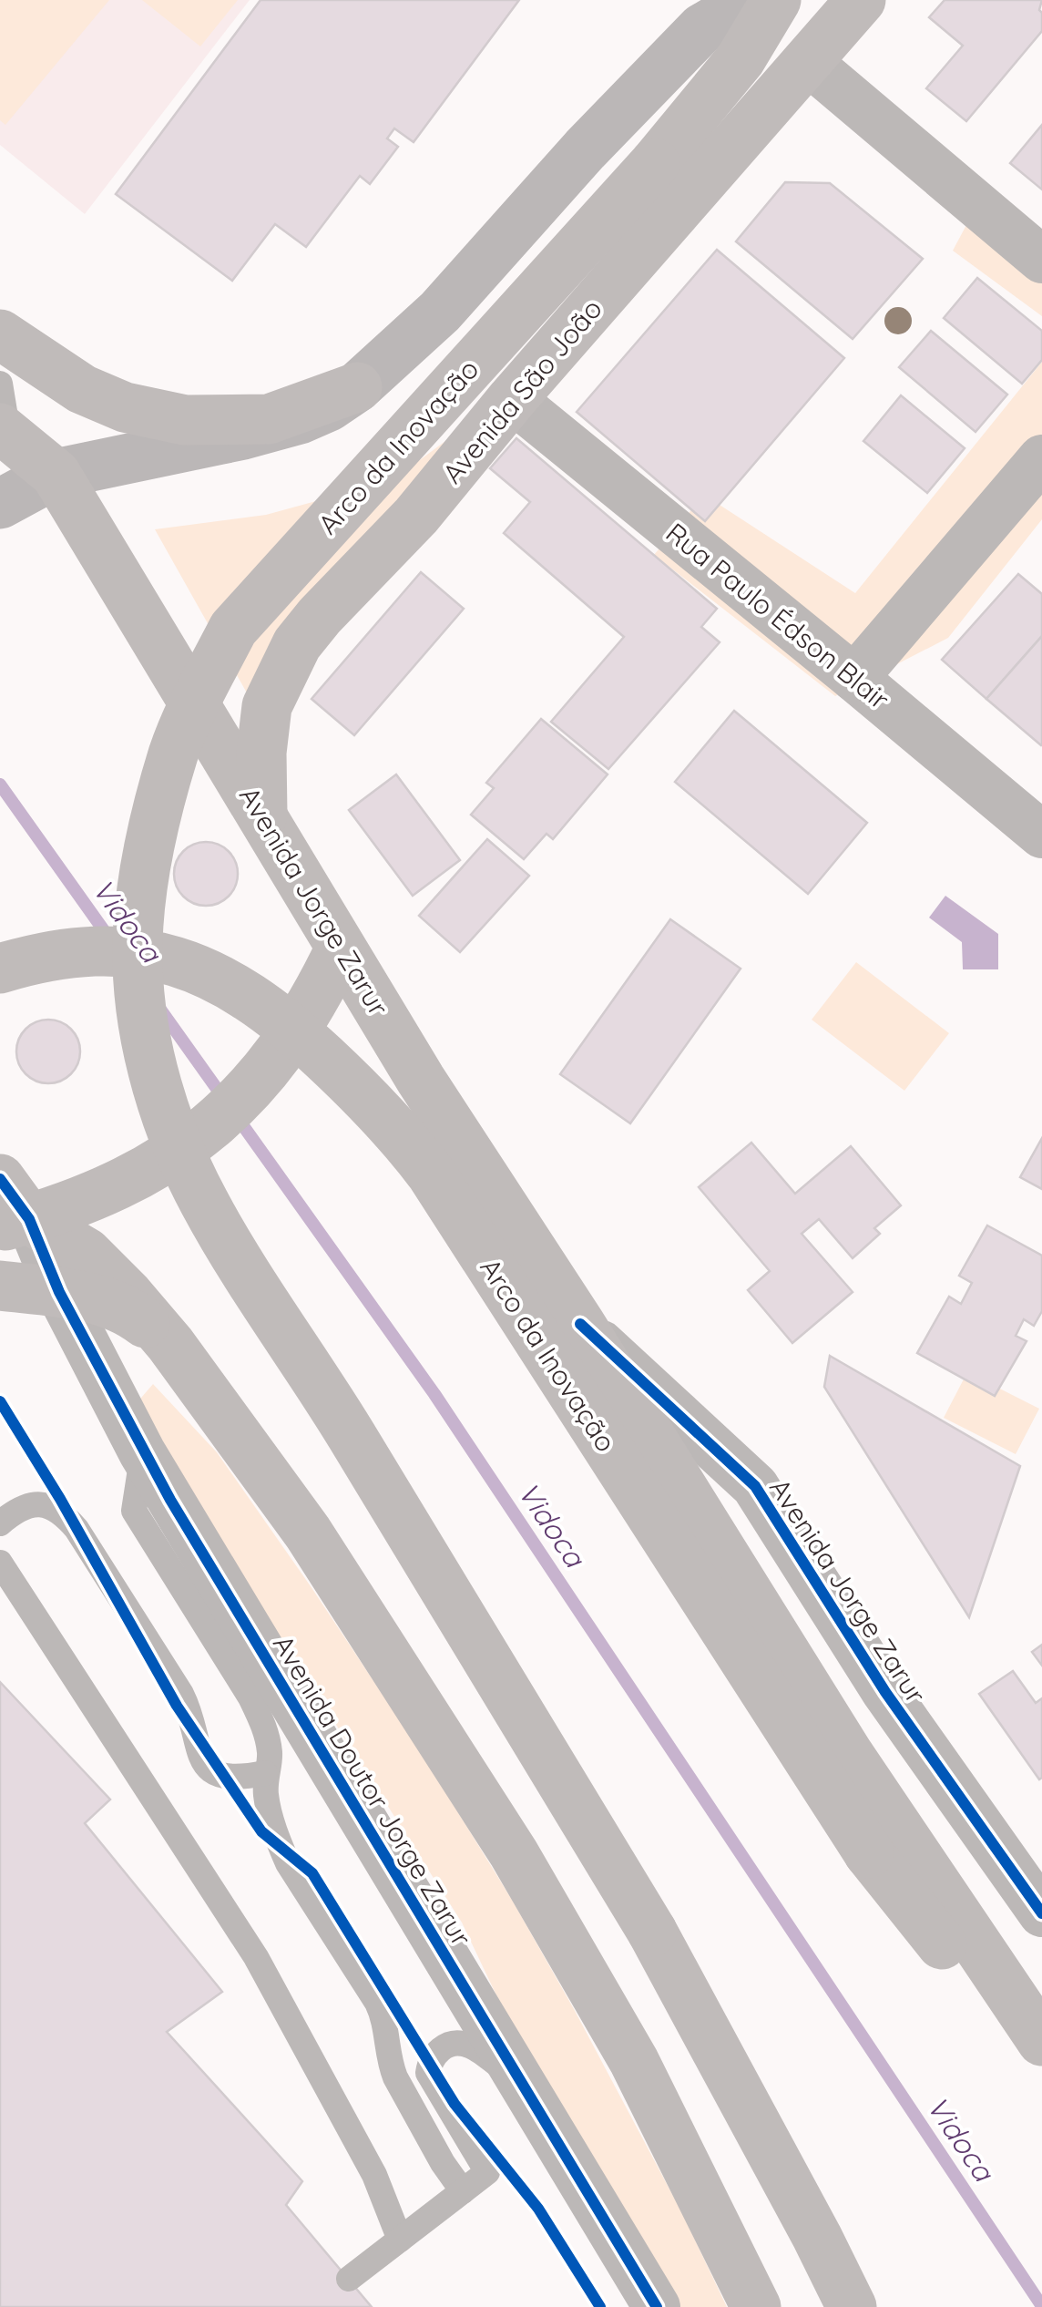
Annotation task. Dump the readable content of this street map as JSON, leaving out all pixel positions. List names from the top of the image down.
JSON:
{
  "streets": {
    "main road": ["Avenida São João", "Arco da Inovação", "Avenida Jorge Zarur"],
    "street": ["Rua Paulo Édson Blair", "Avenida Doutor Jorge Zarur"]
  },
  "crossings": [
    ["Avenida São João", "Rua Paulo Édson Blair"],
    ["Avenida São João", "Avenida Jorge Zarur"],
    ["Arco da Inovação", "Avenida Jorge Zarur"]
  ],
  "water": ["Vidoca"]
}
